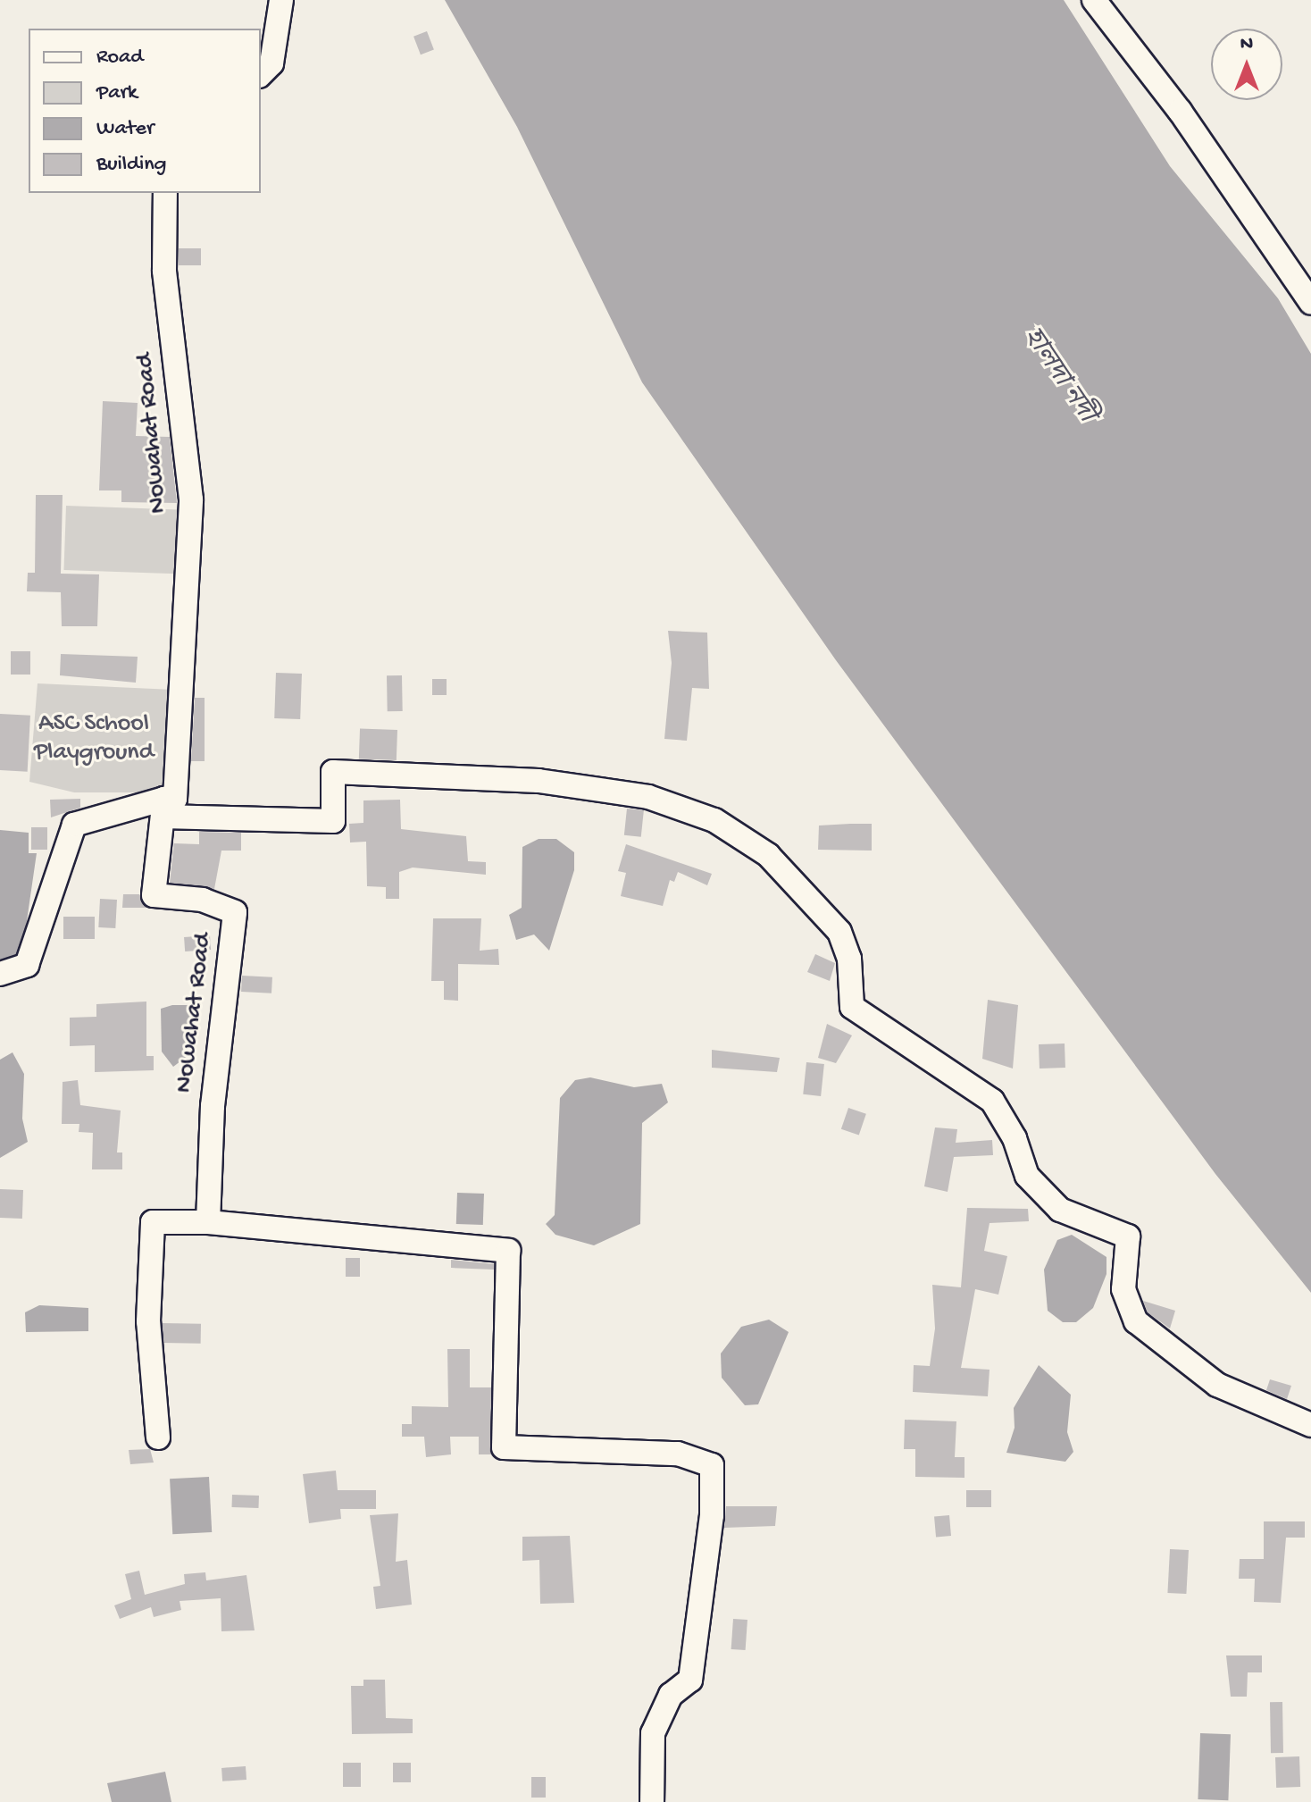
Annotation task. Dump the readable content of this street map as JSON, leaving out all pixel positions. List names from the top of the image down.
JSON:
{
  "streets": {
    "street": ["Nowahat Road"]
  },
  "water": ["হালদা নদী"],
  "parks": ["ASC School Playground"],
  "legend": [
    "Road",
    "Park",
    "Water",
    "Building"
  ],
  "north": "top"
}
